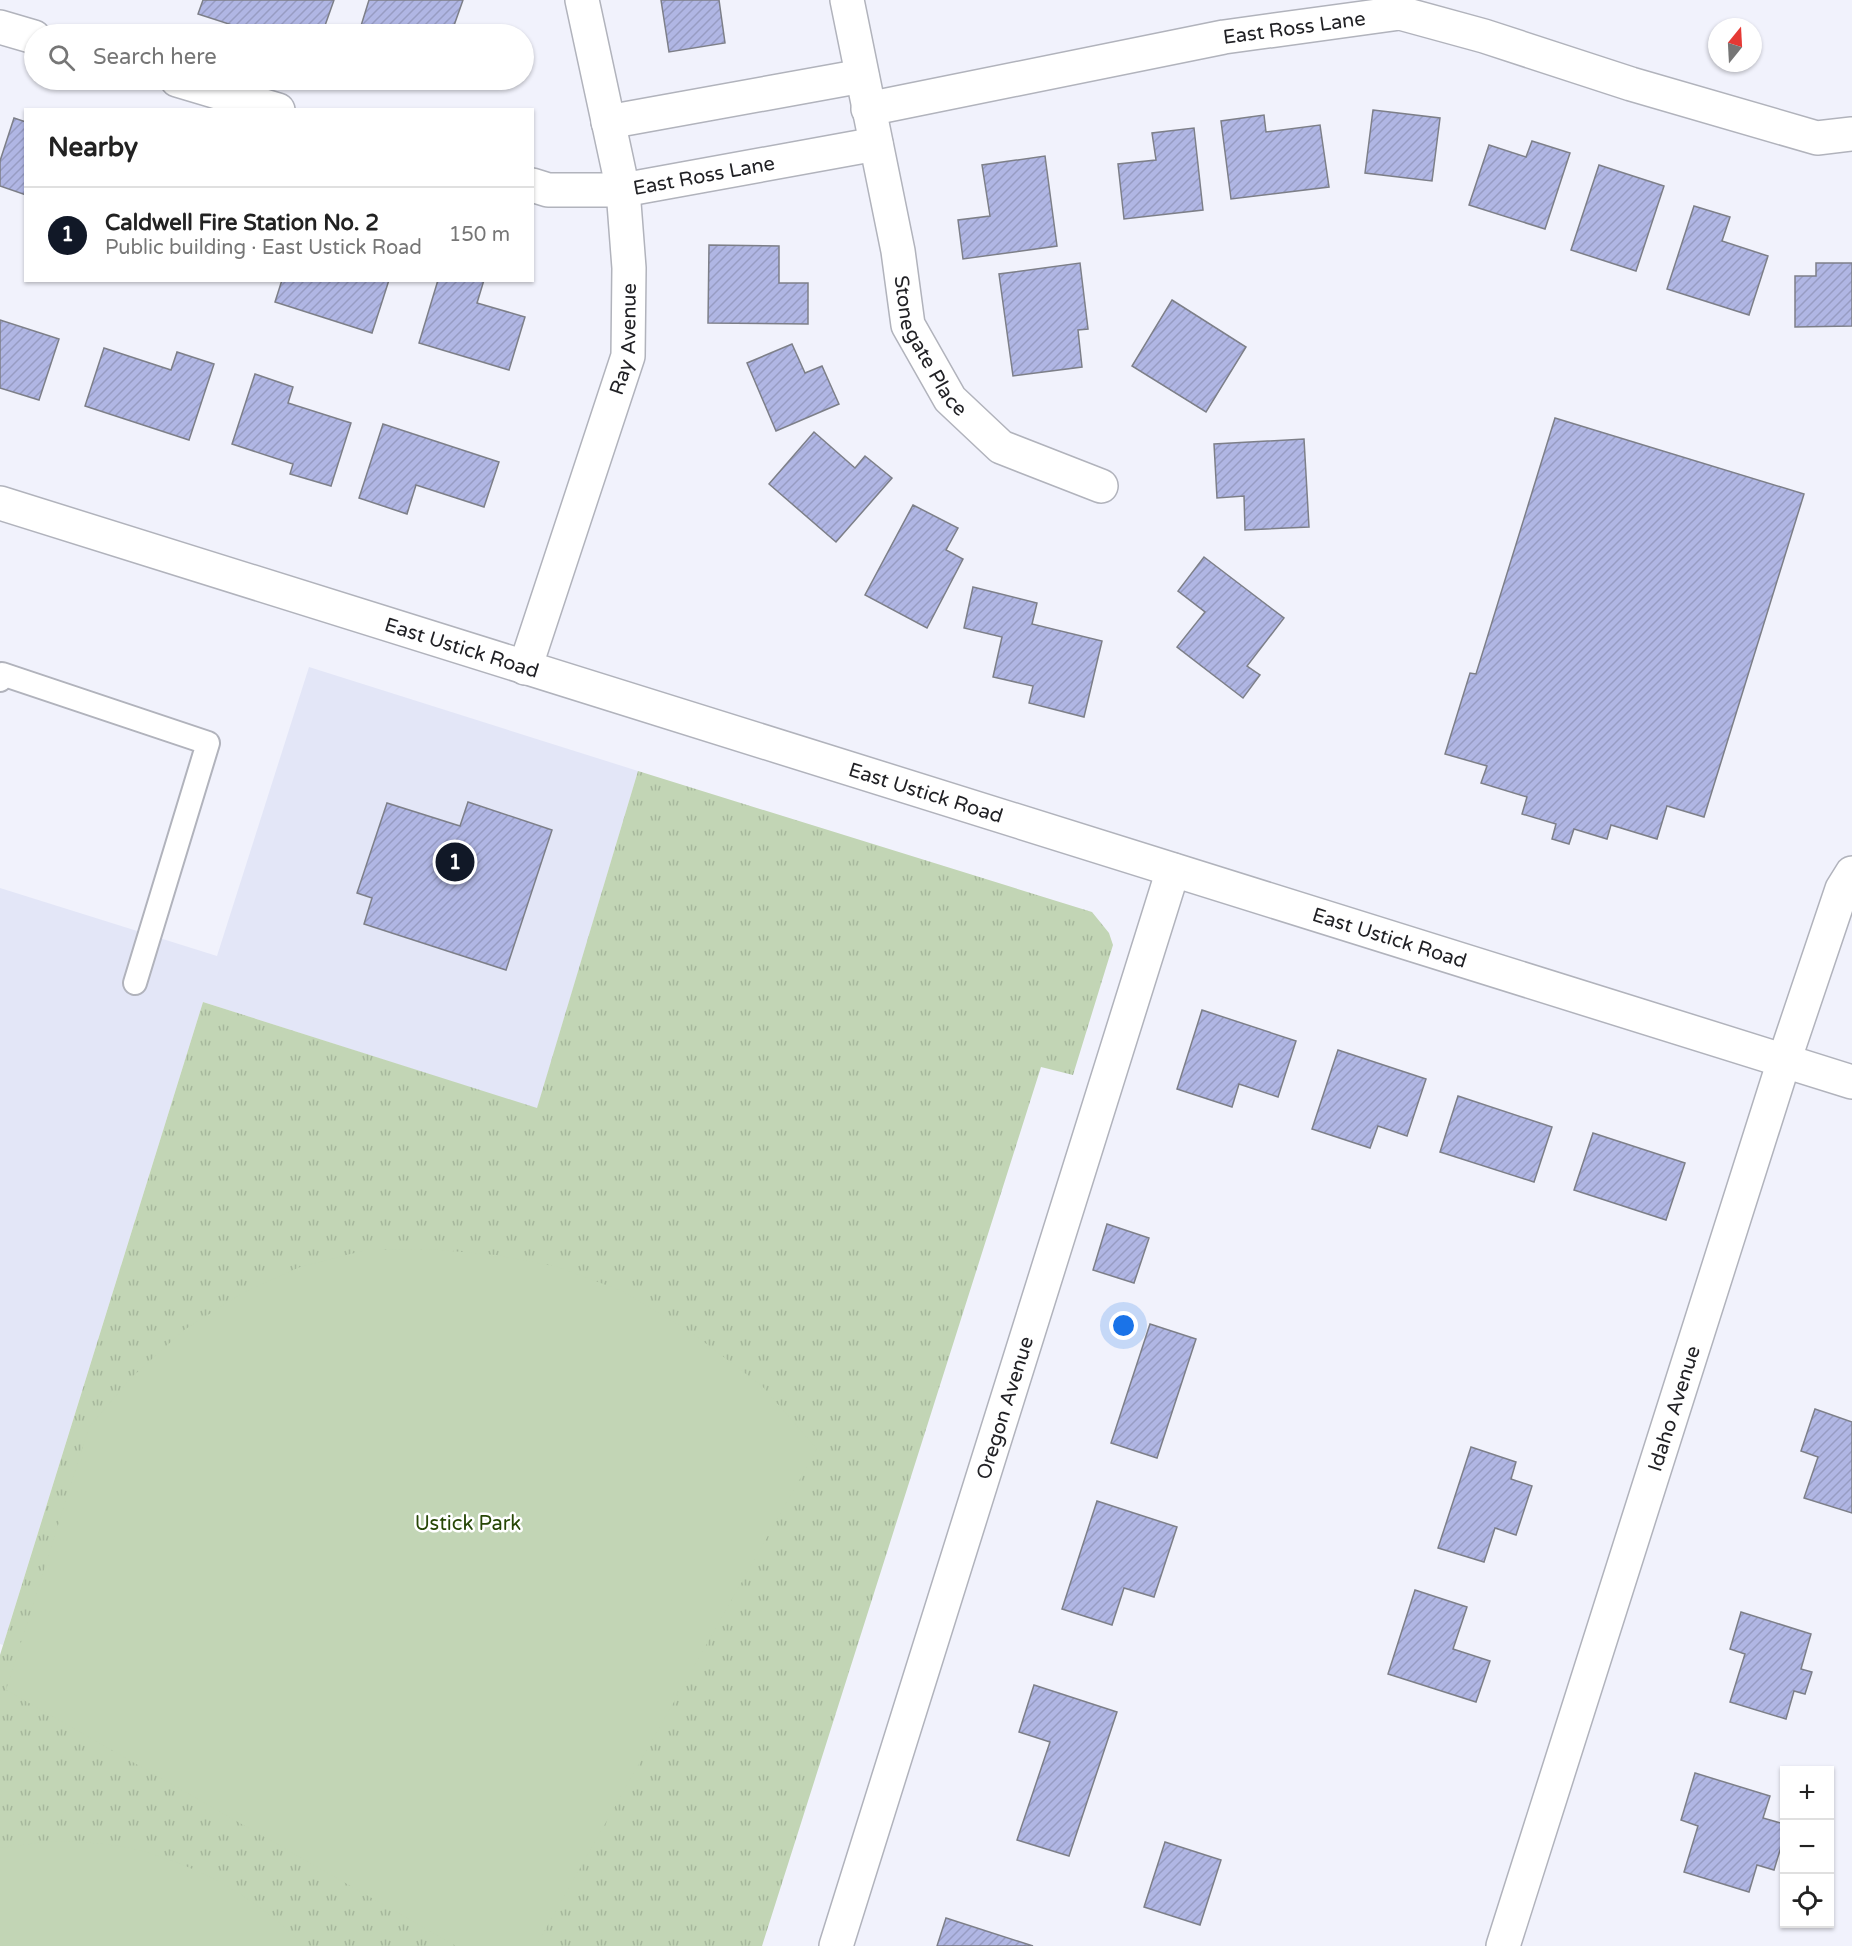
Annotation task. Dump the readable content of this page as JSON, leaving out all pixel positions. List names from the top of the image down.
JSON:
{
  "streets": {
    "street": [
      "East Ross Lane",
      "Ray Avenue",
      "Stonegate Place",
      "East Ustick Road",
      "Oregon Avenue",
      "Idaho Avenue"
    ]
  },
  "crossings": [
    ["East Ross Lane", "Ray Avenue"],
    ["East Ross Lane", "Stonegate Place"],
    ["Ray Avenue", "East Ustick Road"],
    ["East Ustick Road", "Oregon Avenue"],
    ["East Ustick Road", "Idaho Avenue"]
  ],
  "parks": ["Ustick Park"],
  "north": "top",
  "page": {
    "search": "Search here",
    "heading": "Nearby",
    "list": [
      {
        "mark": "1",
        "name": "Caldwell Fire Station No. 2",
        "note": "Public building · East Ustick Road",
        "value": "150 m"
      }
    ],
    "pins": "1",
    "map_buttons": ["+", "−"]
  }
}
